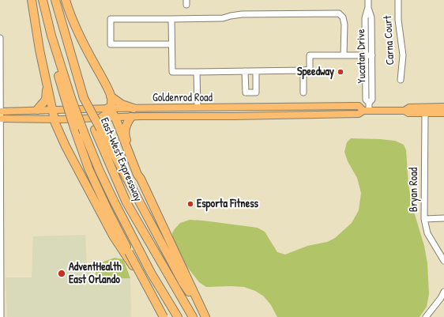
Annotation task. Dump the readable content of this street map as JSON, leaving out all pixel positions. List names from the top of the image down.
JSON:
{
  "streets": {
    "highway": ["East-West Expressway"],
    "main road": ["Goldenrod Road"],
    "street": ["Carna Court", "Yucatan Drive", "Bryan Road"]
  },
  "crossings": [
    ["Yucatan Drive", "Goldenrod Road"],
    ["Goldenrod Road", "Bryan Road"]
  ],
  "places": ["Speedway", "Esporta Fitness", "AdventHealth East Orlando"]
}
